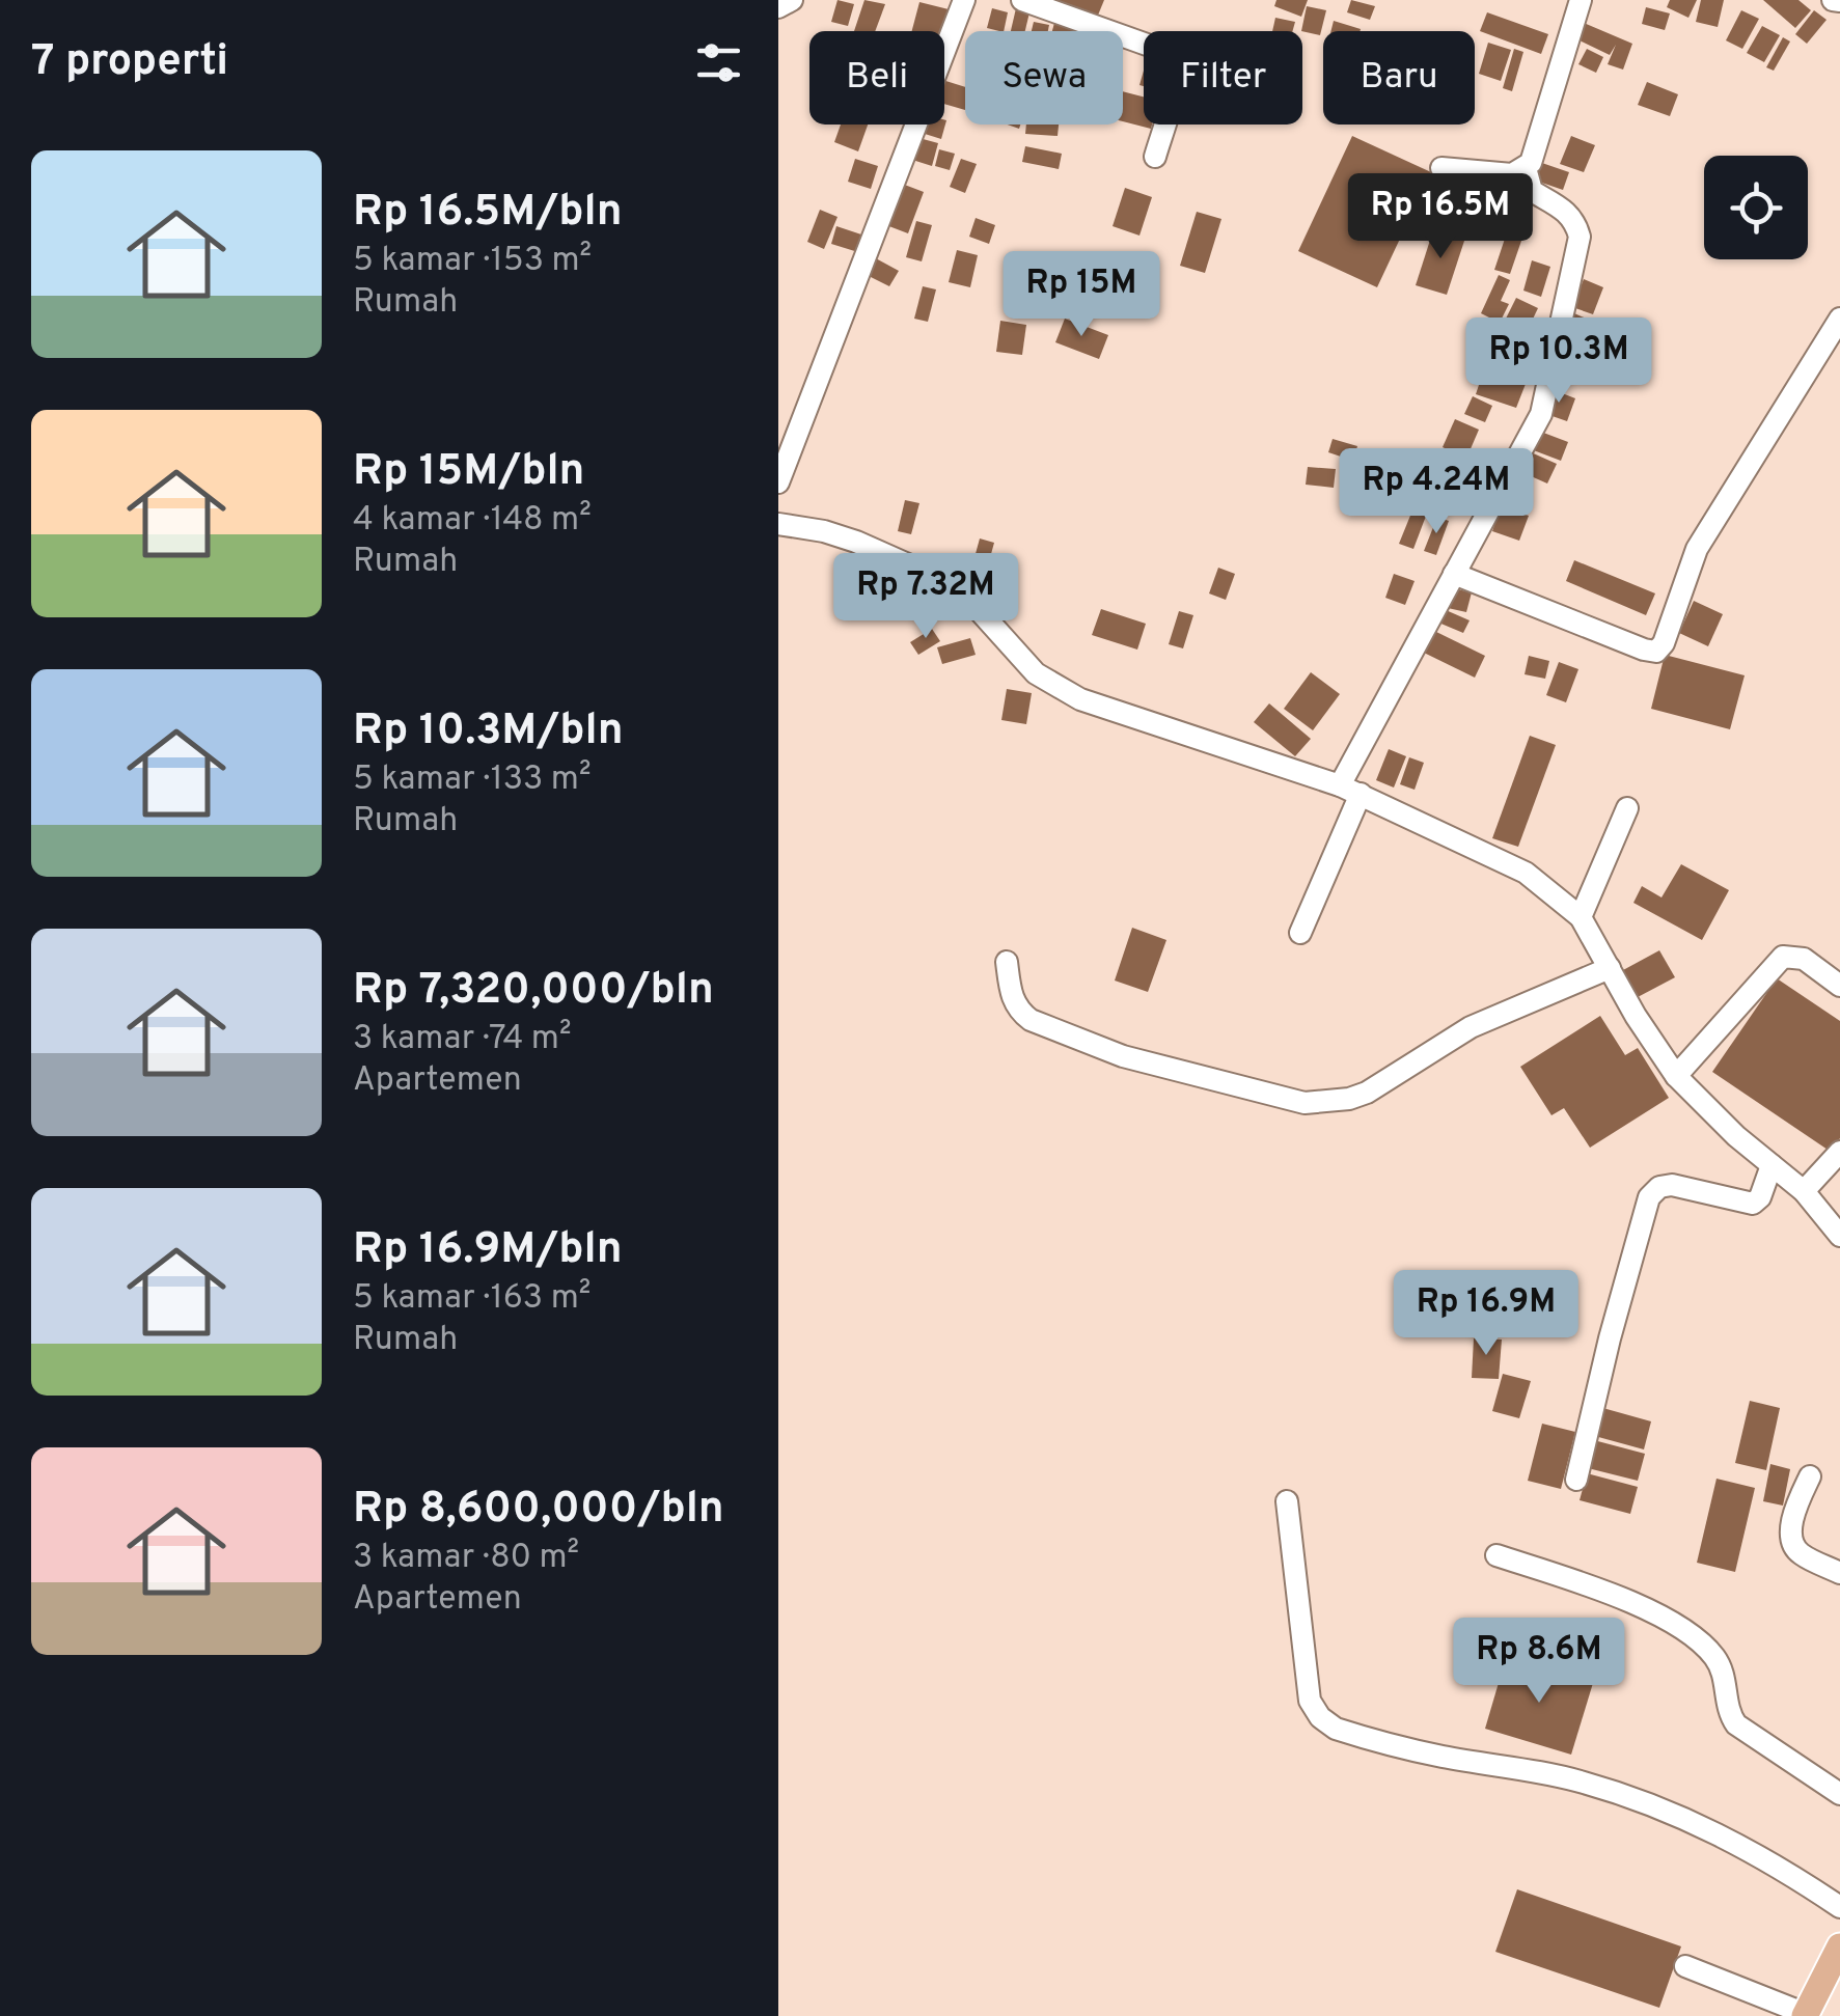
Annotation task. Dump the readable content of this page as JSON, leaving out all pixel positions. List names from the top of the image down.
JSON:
{
  "page": {
    "heading": "7 properti",
    "chip": [
      "Beli",
      "Sewa",
      "Filter",
      "Baru"
    ],
    "list": [
      {
        "name": "Rp 16.5M/bln",
        "note": "5 kamar · 153 m² · Rumah"
      },
      {
        "name": "Rp 15M/bln",
        "note": "4 kamar · 148 m² · Rumah"
      },
      {
        "name": "Rp 10.3M/bln",
        "note": "5 kamar · 133 m² · Rumah"
      },
      {
        "name": "Rp 7,320,000/bln",
        "note": "3 kamar · 74 m² · Apartemen"
      },
      {
        "name": "Rp 16.9M/bln",
        "note": "5 kamar · 163 m² · Rumah"
      },
      {
        "name": "Rp 8,600,000/bln",
        "note": "3 kamar · 80 m² · Apartemen"
      }
    ],
    "price": [
      "Rp 16.5M",
      "Rp 15M",
      "Rp 10.3M",
      "Rp 4.24M",
      "Rp 7.32M",
      "Rp 16.9M",
      "Rp 8.6M"
    ]
  }
}
